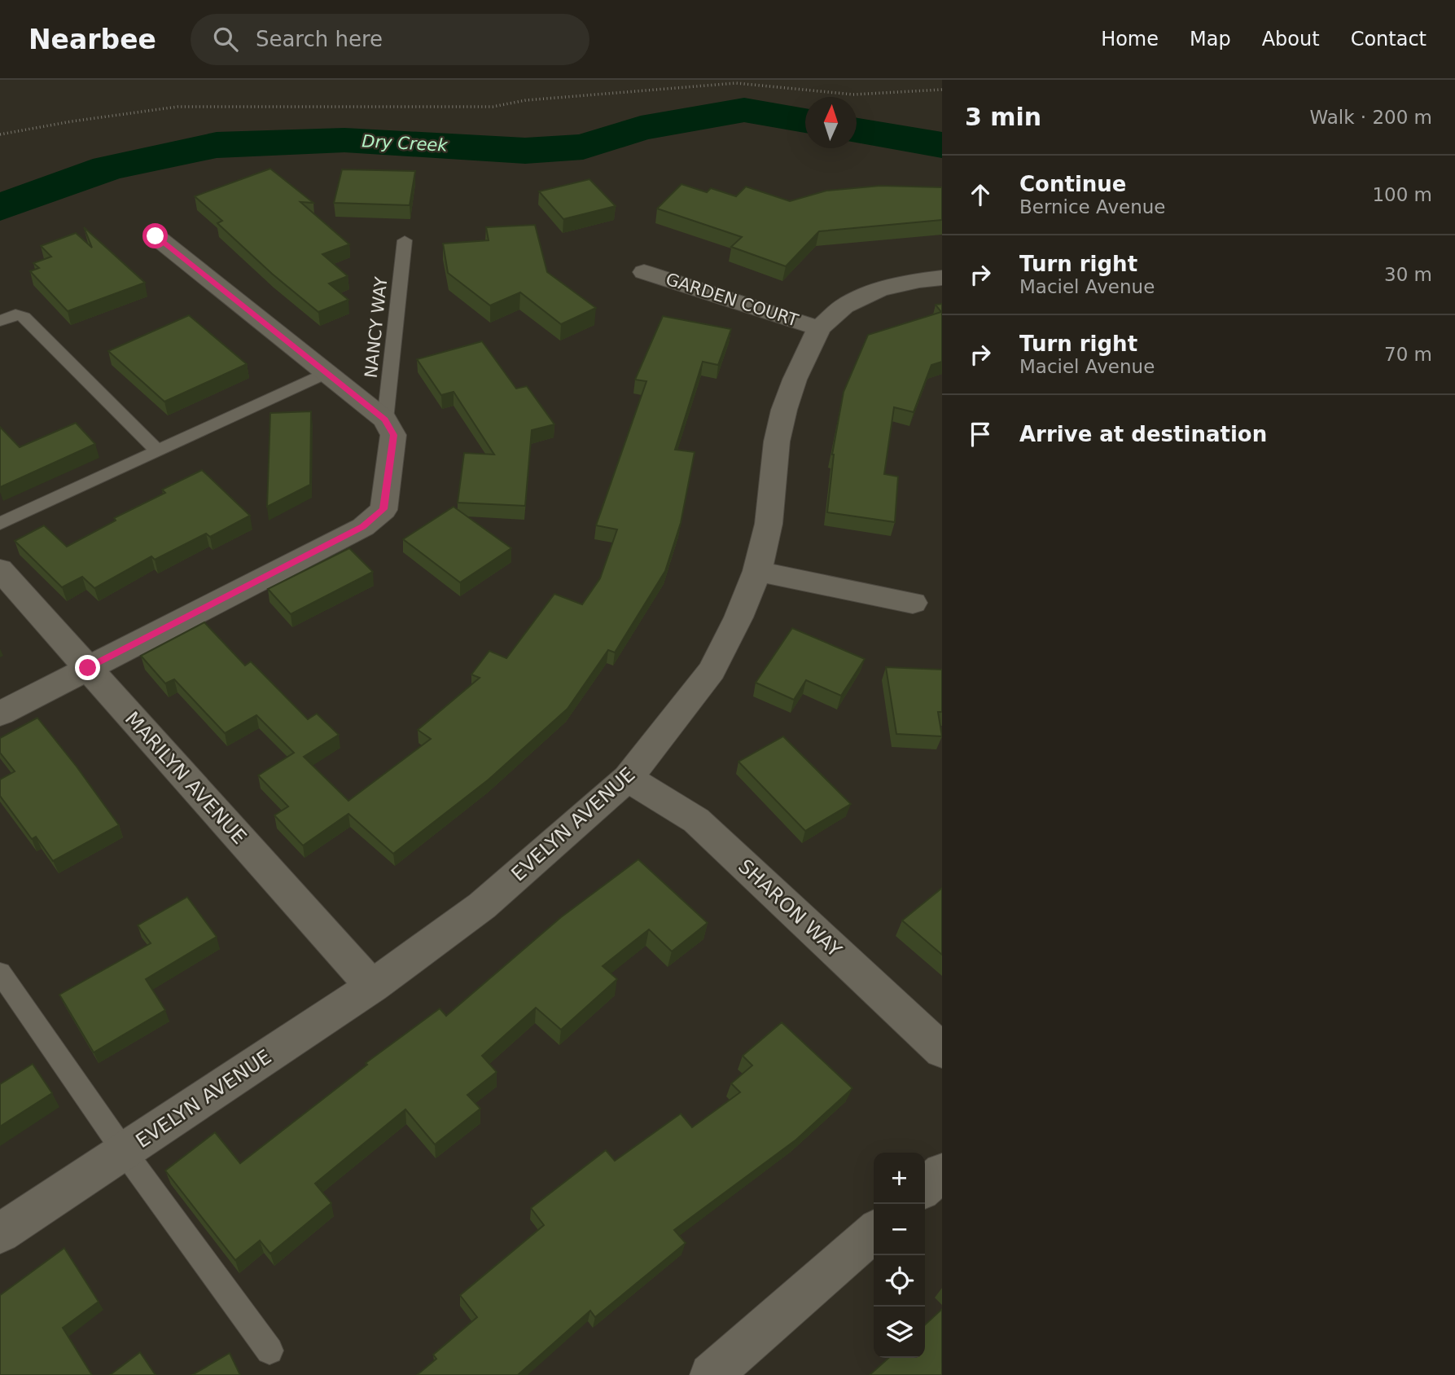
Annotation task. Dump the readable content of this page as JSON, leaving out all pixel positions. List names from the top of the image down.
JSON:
{
  "streets": {
    "street": [
      "GARDEN COURT",
      "MARILYN AVENUE",
      "EVELYN AVENUE",
      "SHARON WAY"
    ],
    "lane": ["NANCY WAY"]
  },
  "crossings": [
    ["GARDEN COURT", "EVELYN AVENUE"],
    ["MARILYN AVENUE", "EVELYN AVENUE"],
    ["EVELYN AVENUE", "SHARON WAY"]
  ],
  "water": ["Dry Creek"],
  "north": "top",
  "page": {
    "header": "Nearbee",
    "search": "Search here",
    "nav": [
      "Home",
      "Map",
      "About",
      "Contact"
    ],
    "heading": ["3 min", "Walk · 200 m"],
    "list": [
      ["Continue", "Bernice Avenue", "100 m"],
      ["Turn right", "Maciel Avenue", "30 m"],
      ["Turn right", "Maciel Avenue", "70 m"],
      "Arrive at destination"
    ],
    "map_buttons": ["+", "−"]
  }
}
